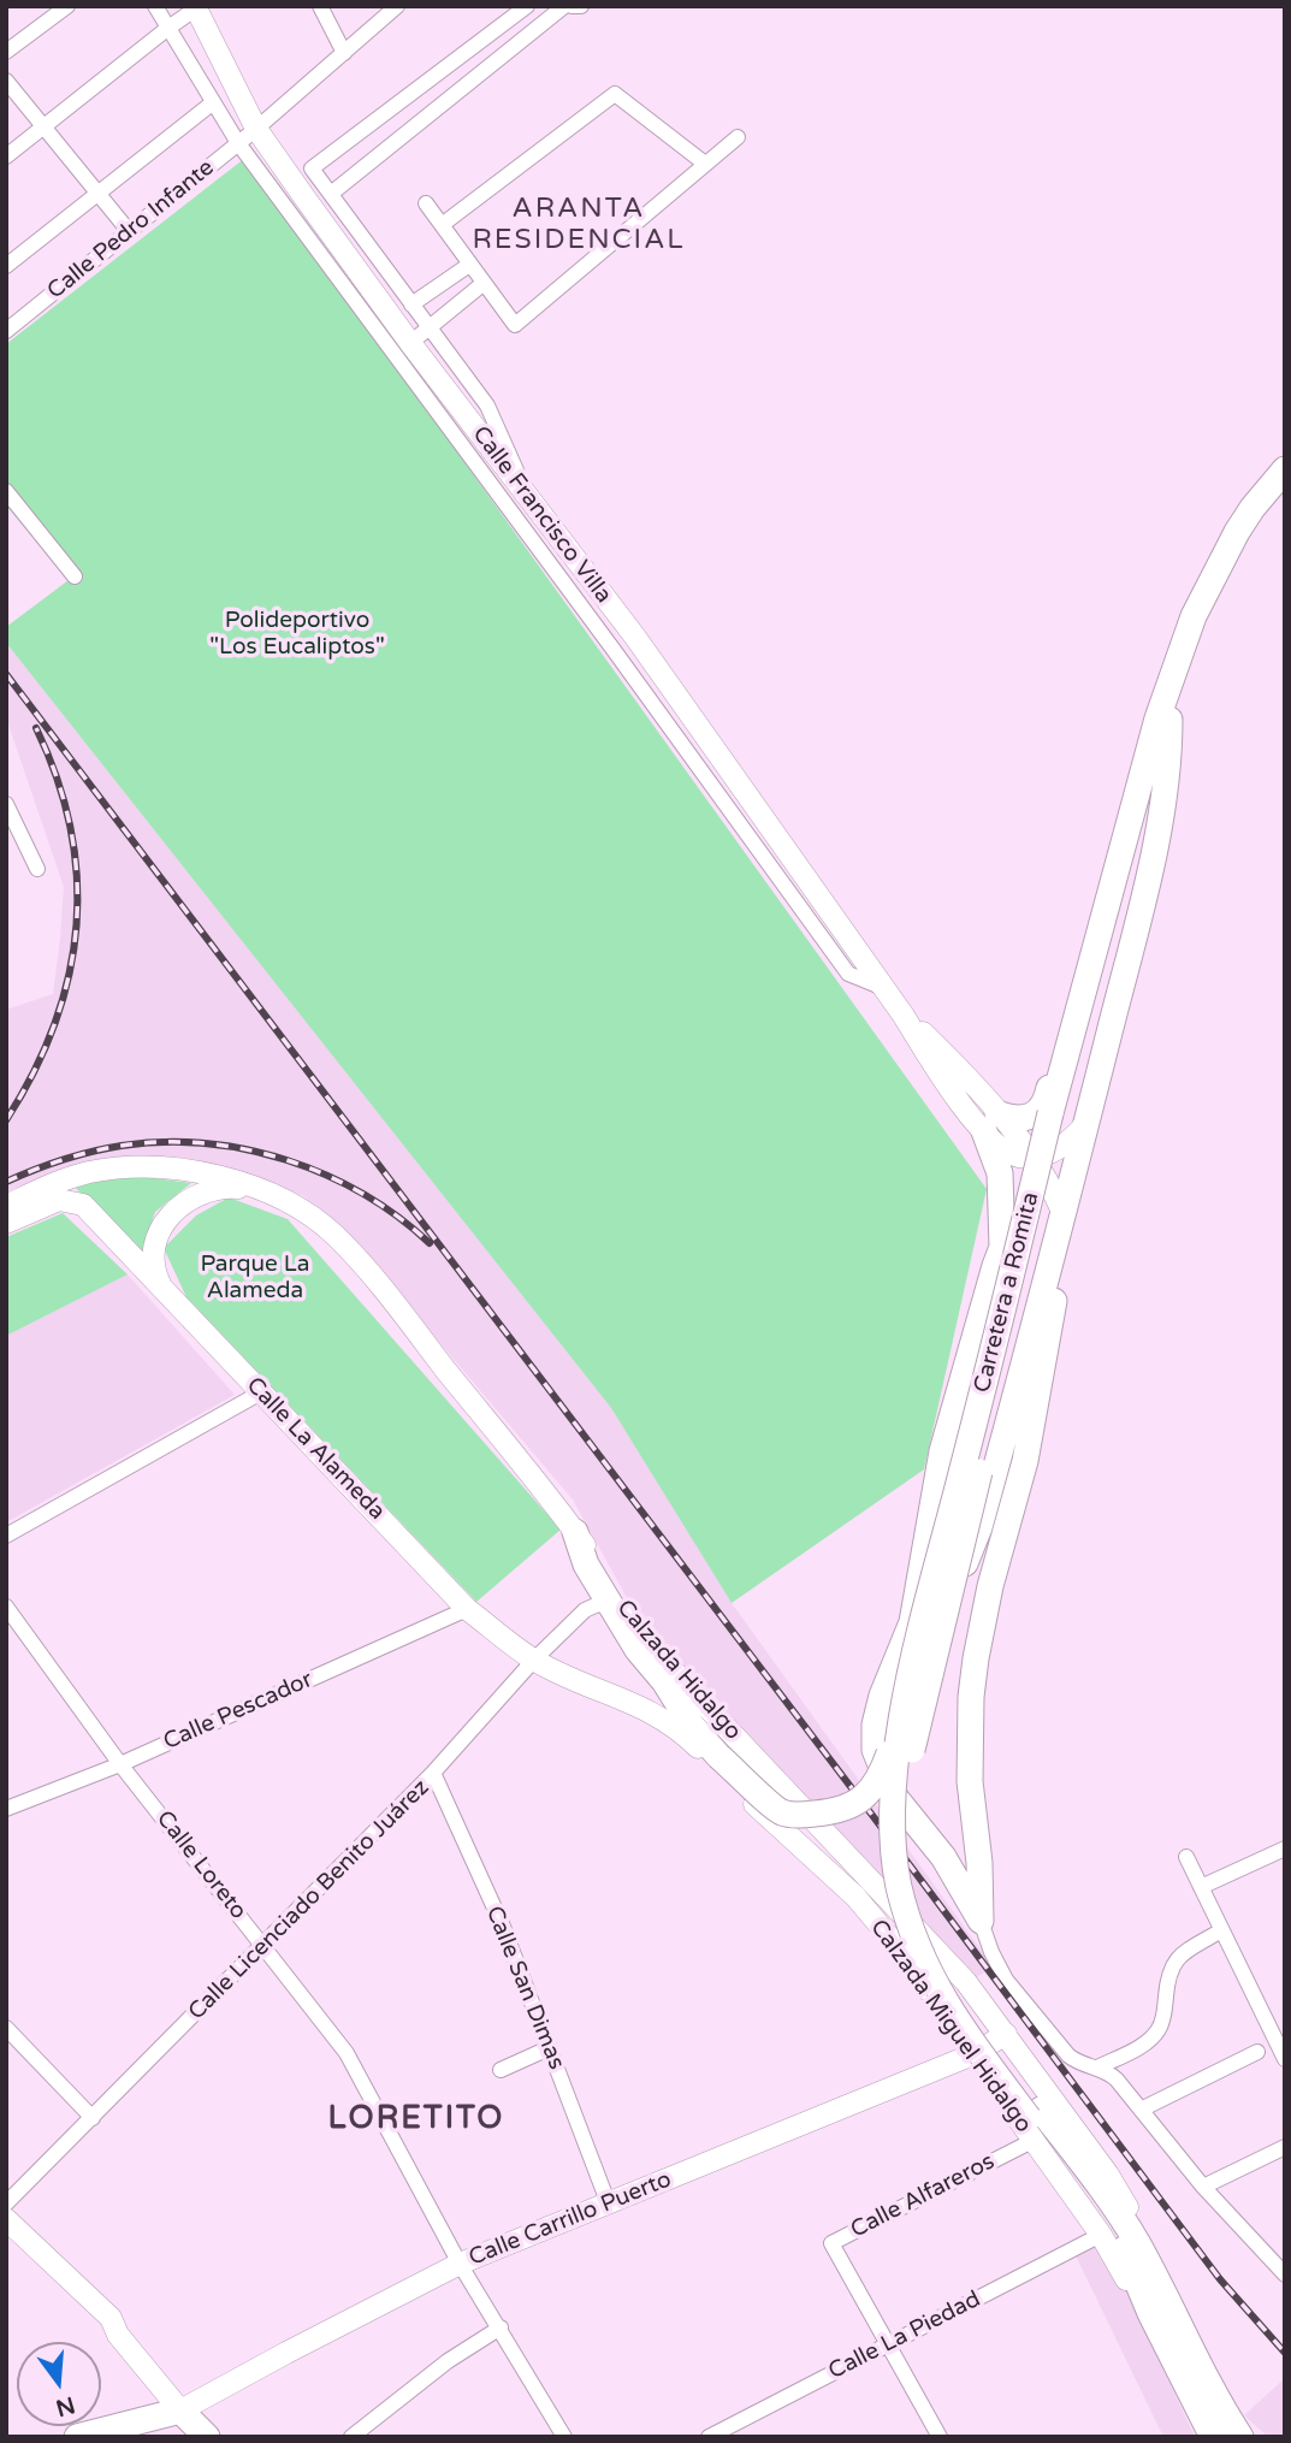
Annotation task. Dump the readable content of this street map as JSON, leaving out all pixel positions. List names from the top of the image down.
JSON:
{
  "streets": {
    "main road": ["Carretera a Romita", "Calzada Miguel Hidalgo"],
    "street": [
      "Calle Pedro Infante",
      "Calle Francisco Villa",
      "Calle La Alameda",
      "Calzada Hidalgo",
      "Calle Pescador",
      "Calle Loreto",
      "Calle Licenciado Benito Juárez",
      "Calle San Dimas",
      "Calle Alfareros",
      "Calle Carrillo Puerto",
      "Calle La Piedad"
    ]
  },
  "crossings": [
    ["Calle Pedro Infante", "Calle Francisco Villa"],
    ["Carretera a Romita", "Calzada Miguel Hidalgo"],
    ["Carretera a Romita", "Calle Alfareros"],
    ["Calle La Alameda", "Calzada Hidalgo"],
    ["Calle La Alameda", "Calle Pescador"],
    ["Calle La Alameda", "Calle Licenciado Benito Juárez"],
    ["Calle La Alameda", "Calzada Miguel Hidalgo"],
    ["Calzada Hidalgo", "Calzada Miguel Hidalgo"],
    ["Calzada Hidalgo", "Calle Carrillo Puerto"],
    ["Calle Pescador", "Calle Loreto"],
    ["Calle Loreto", "Calle Licenciado Benito Juárez"],
    ["Calle Loreto", "Calle Carrillo Puerto"],
    ["Calle Licenciado Benito Juárez", "Calle San Dimas"],
    ["Calle San Dimas", "Calle Carrillo Puerto"],
    ["Calzada Miguel Hidalgo", "Calle Alfareros"],
    ["Calzada Miguel Hidalgo", "Calle Carrillo Puerto"],
    ["Calzada Miguel Hidalgo", "Calle La Piedad"],
    ["Calle Alfareros", "Calle La Piedad"]
  ],
  "districts": ["ARANTA RESIDENCIAL", "LORETITO"],
  "parks": ["Polideportivo \"Los Eucaliptos\"", "Parque La Alameda"],
  "north": "bottom"
}
